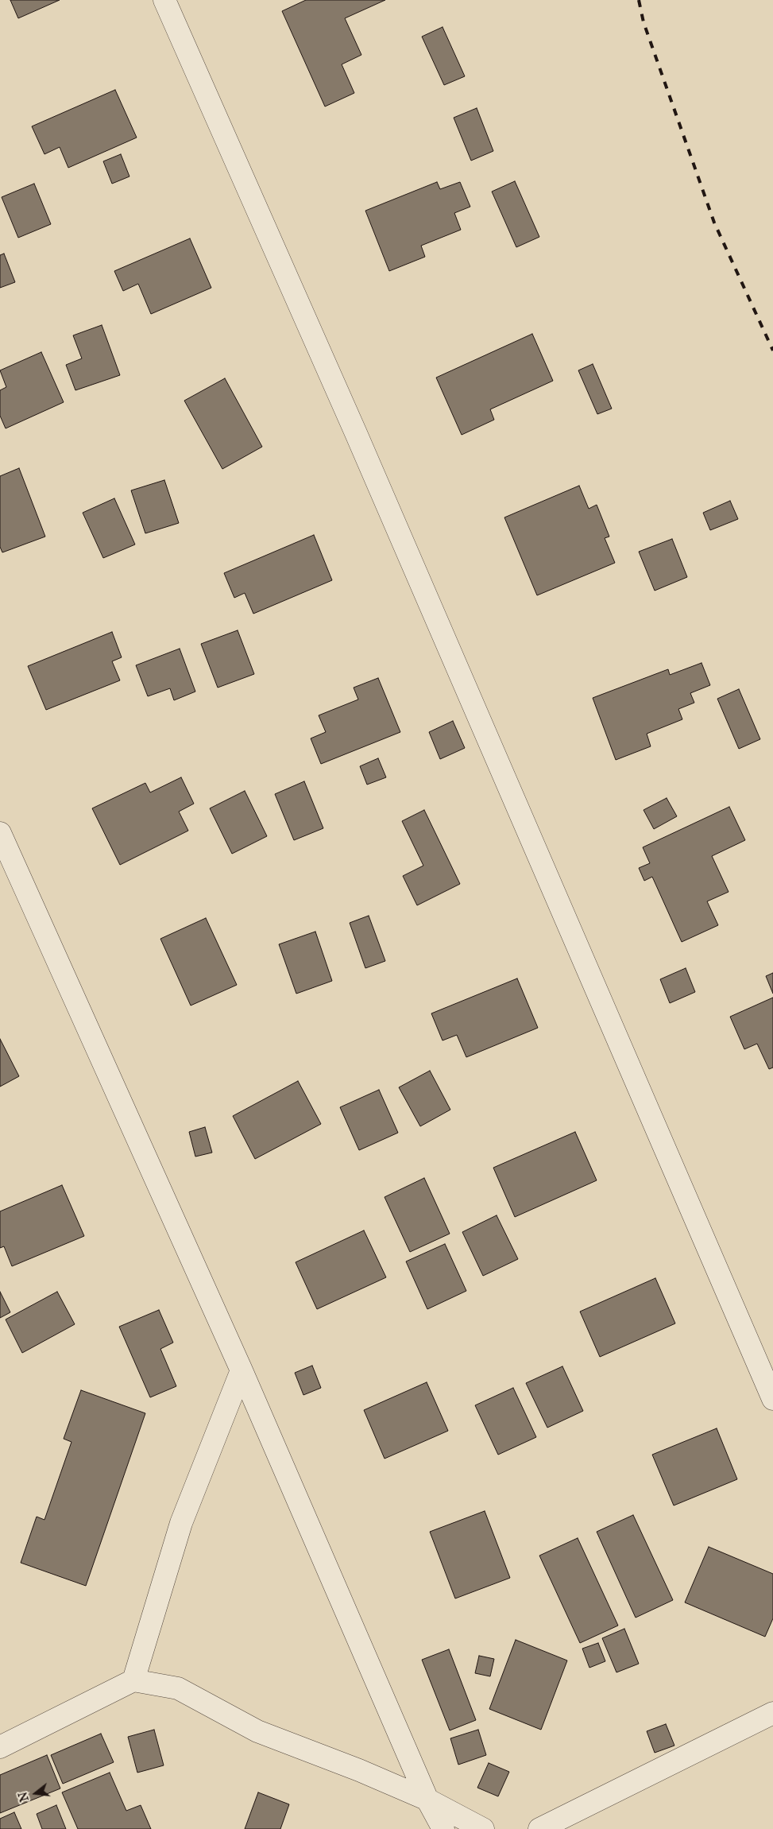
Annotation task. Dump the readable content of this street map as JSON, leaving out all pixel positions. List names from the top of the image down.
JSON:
{
  "north": "left"
}
